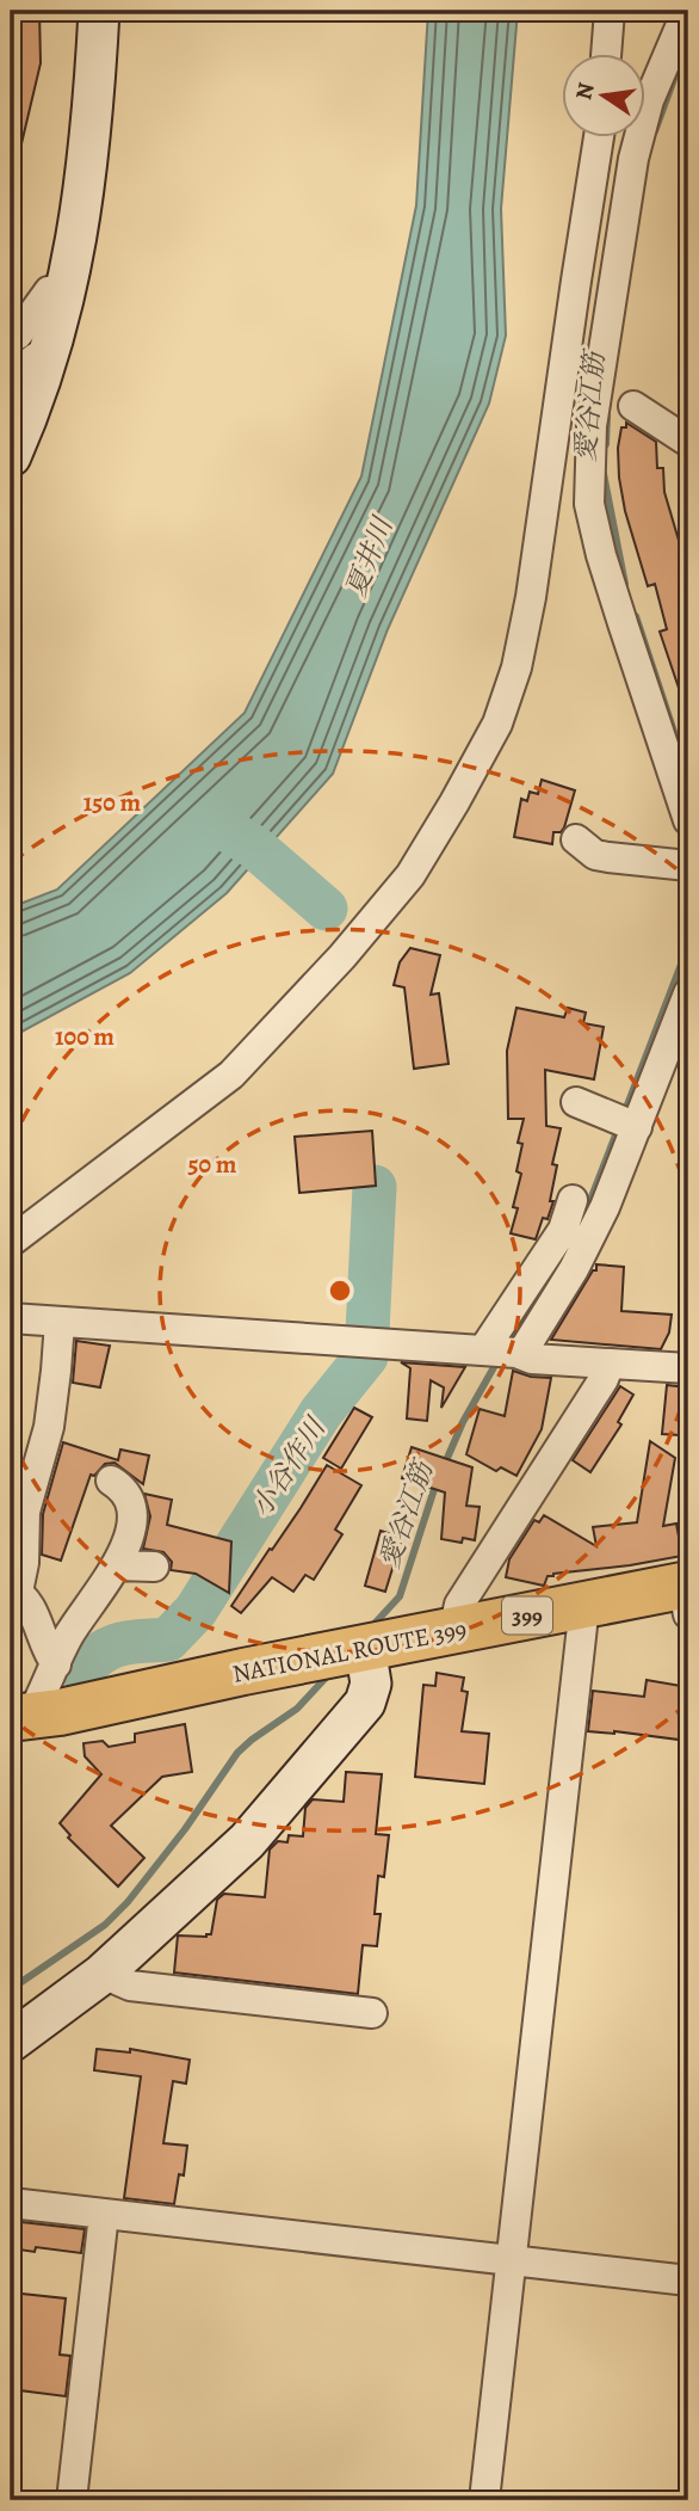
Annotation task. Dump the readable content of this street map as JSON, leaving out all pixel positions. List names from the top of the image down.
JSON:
{
  "streets": {
    "highway": ["399", "NATIONAL ROUTE 399"]
  },
  "water": ["愛谷江筋", "夏井川", "小谷作川"],
  "north": "left",
  "rings": ["150 m", "100 m", "50 m"]
}
